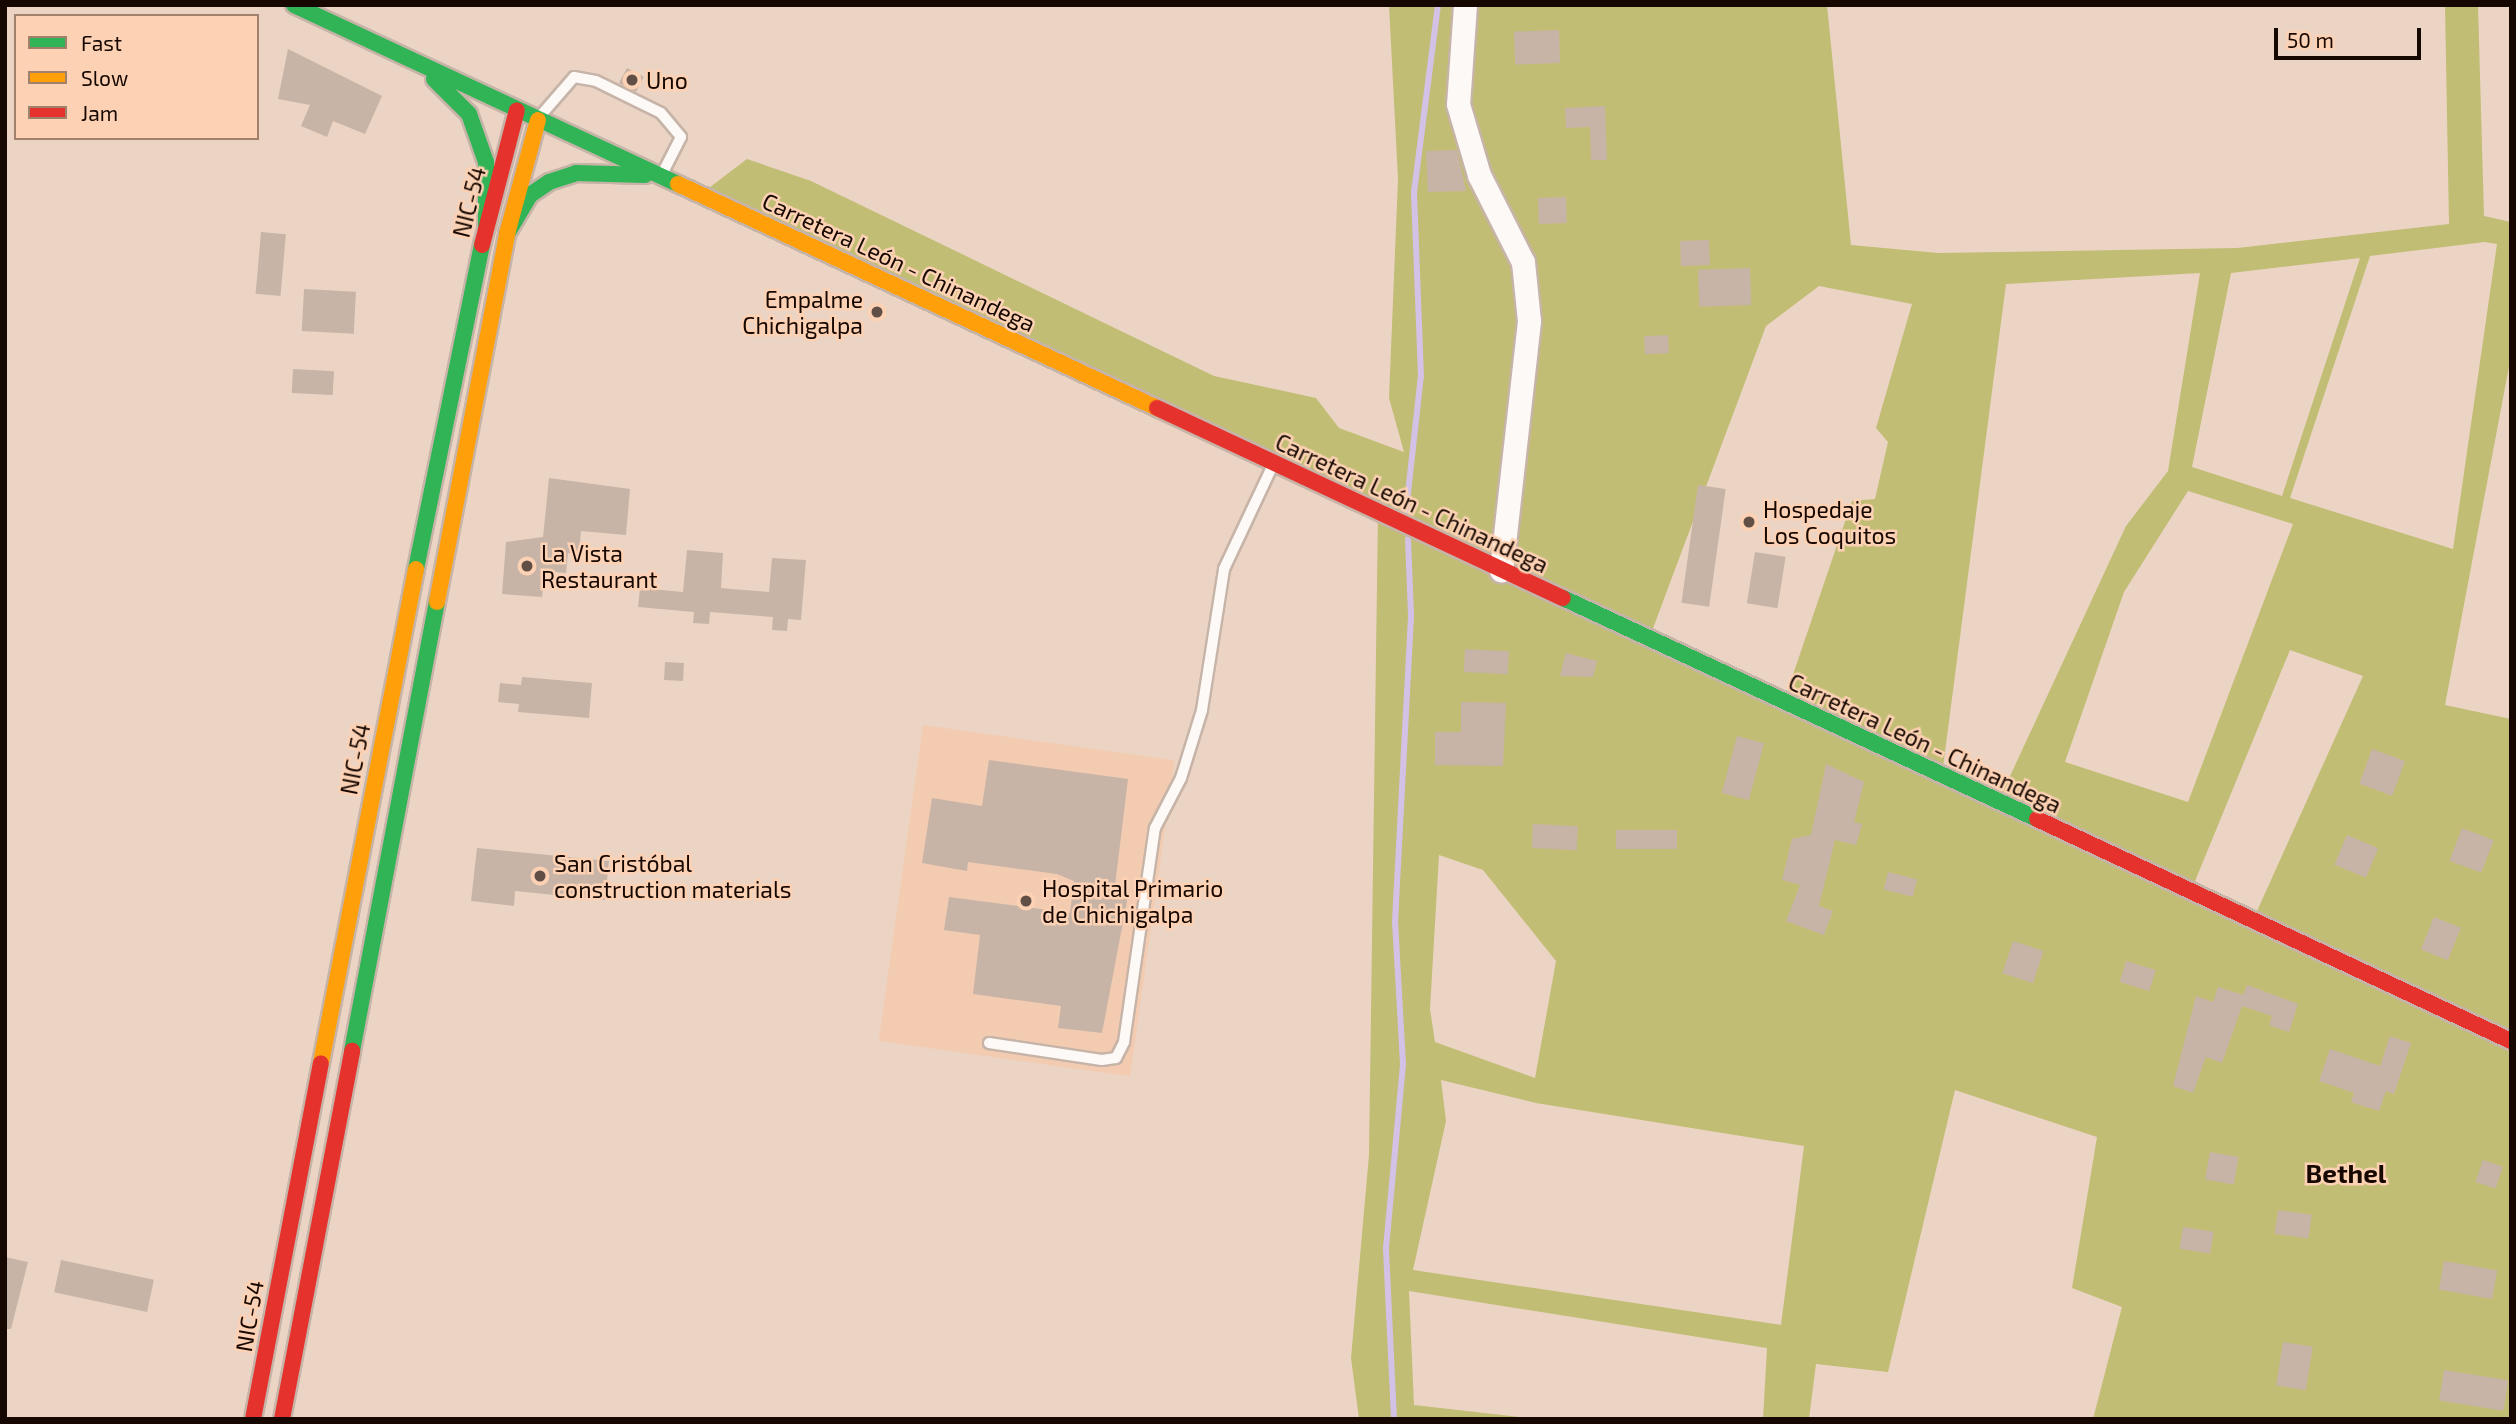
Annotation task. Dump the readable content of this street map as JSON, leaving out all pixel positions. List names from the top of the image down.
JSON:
{
  "streets": {
    "main road": ["NIC-54", "Carretera León - Chinandega"]
  },
  "crossings": [
    ["NIC-54", "Carretera León - Chinandega"]
  ],
  "districts": ["Bethel"],
  "places": [
    "Uno",
    "Empalme Chichigalpa",
    "Hospedaje Los Coquitos",
    "La Vista Restaurant",
    "San Cristóbal construction materials",
    "Hospital Primario de Chichigalpa"
  ],
  "legend": ["Fast", "Slow", "Jam"],
  "scale_bar": "50 m"
}
